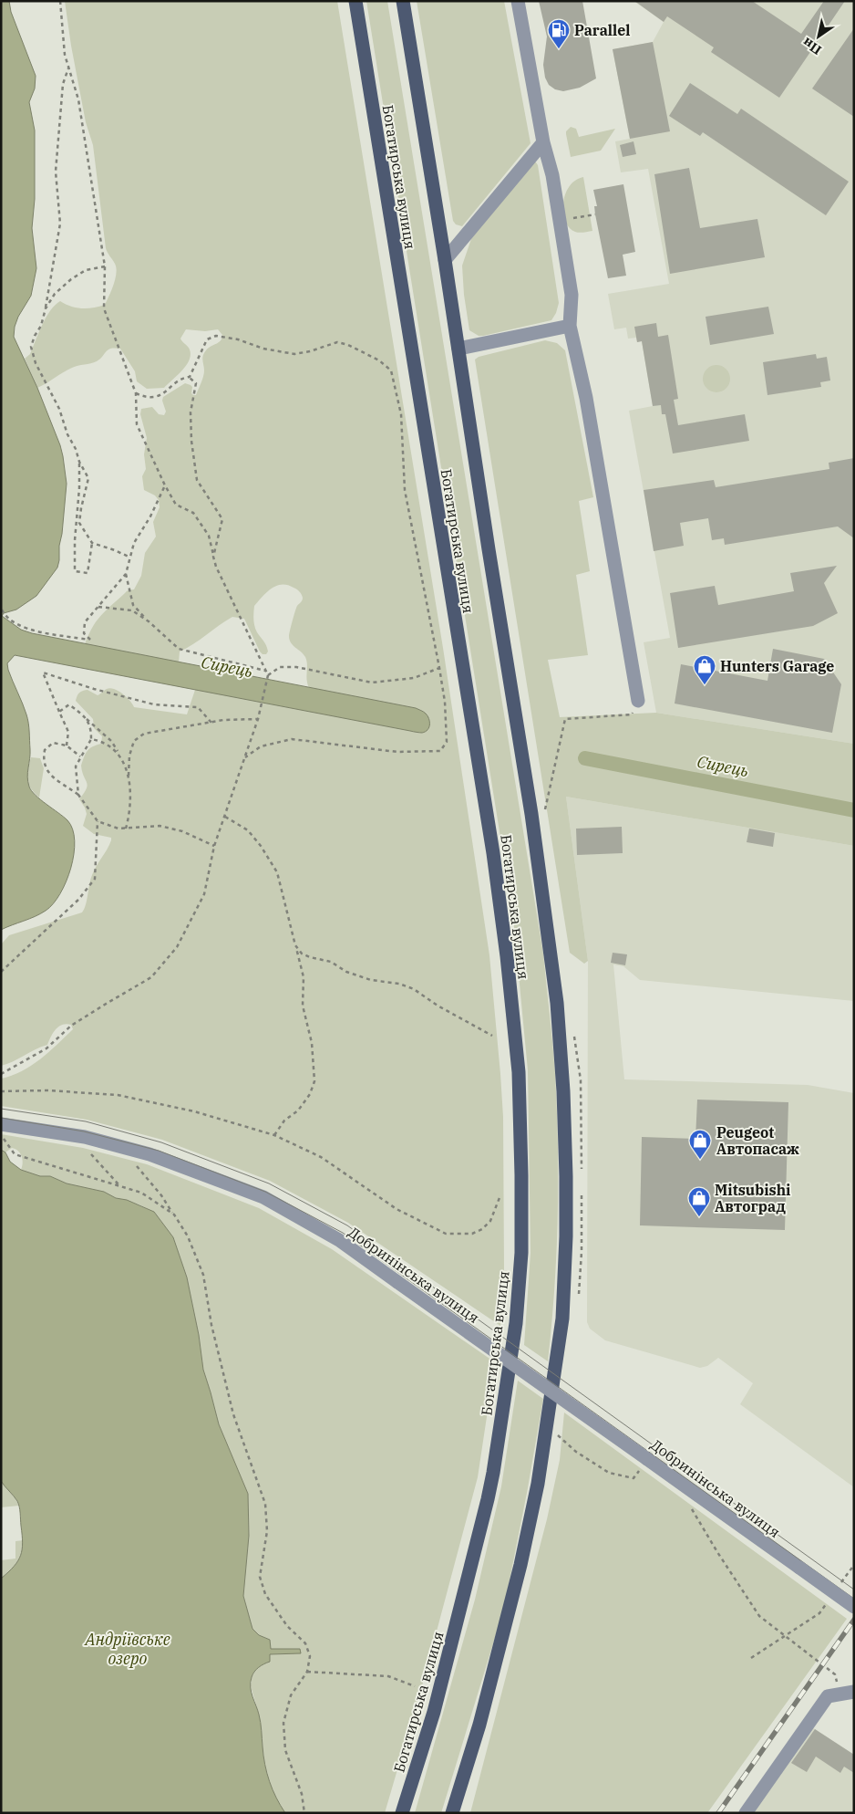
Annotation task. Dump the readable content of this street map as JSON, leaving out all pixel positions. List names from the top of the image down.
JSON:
{
  "streets": {
    "main road": ["Богатирська вулиця"],
    "street": ["Добринінська вулиця"]
  },
  "water": ["Сирець", "Андріївське озеро"],
  "places": {
    "fuel station": ["Parallel"],
    "shop": ["Hunters Garage", "Peugeot Автопасаж", "Mitsubishi Автоград"]
  },
  "north": "bottom left"
}
